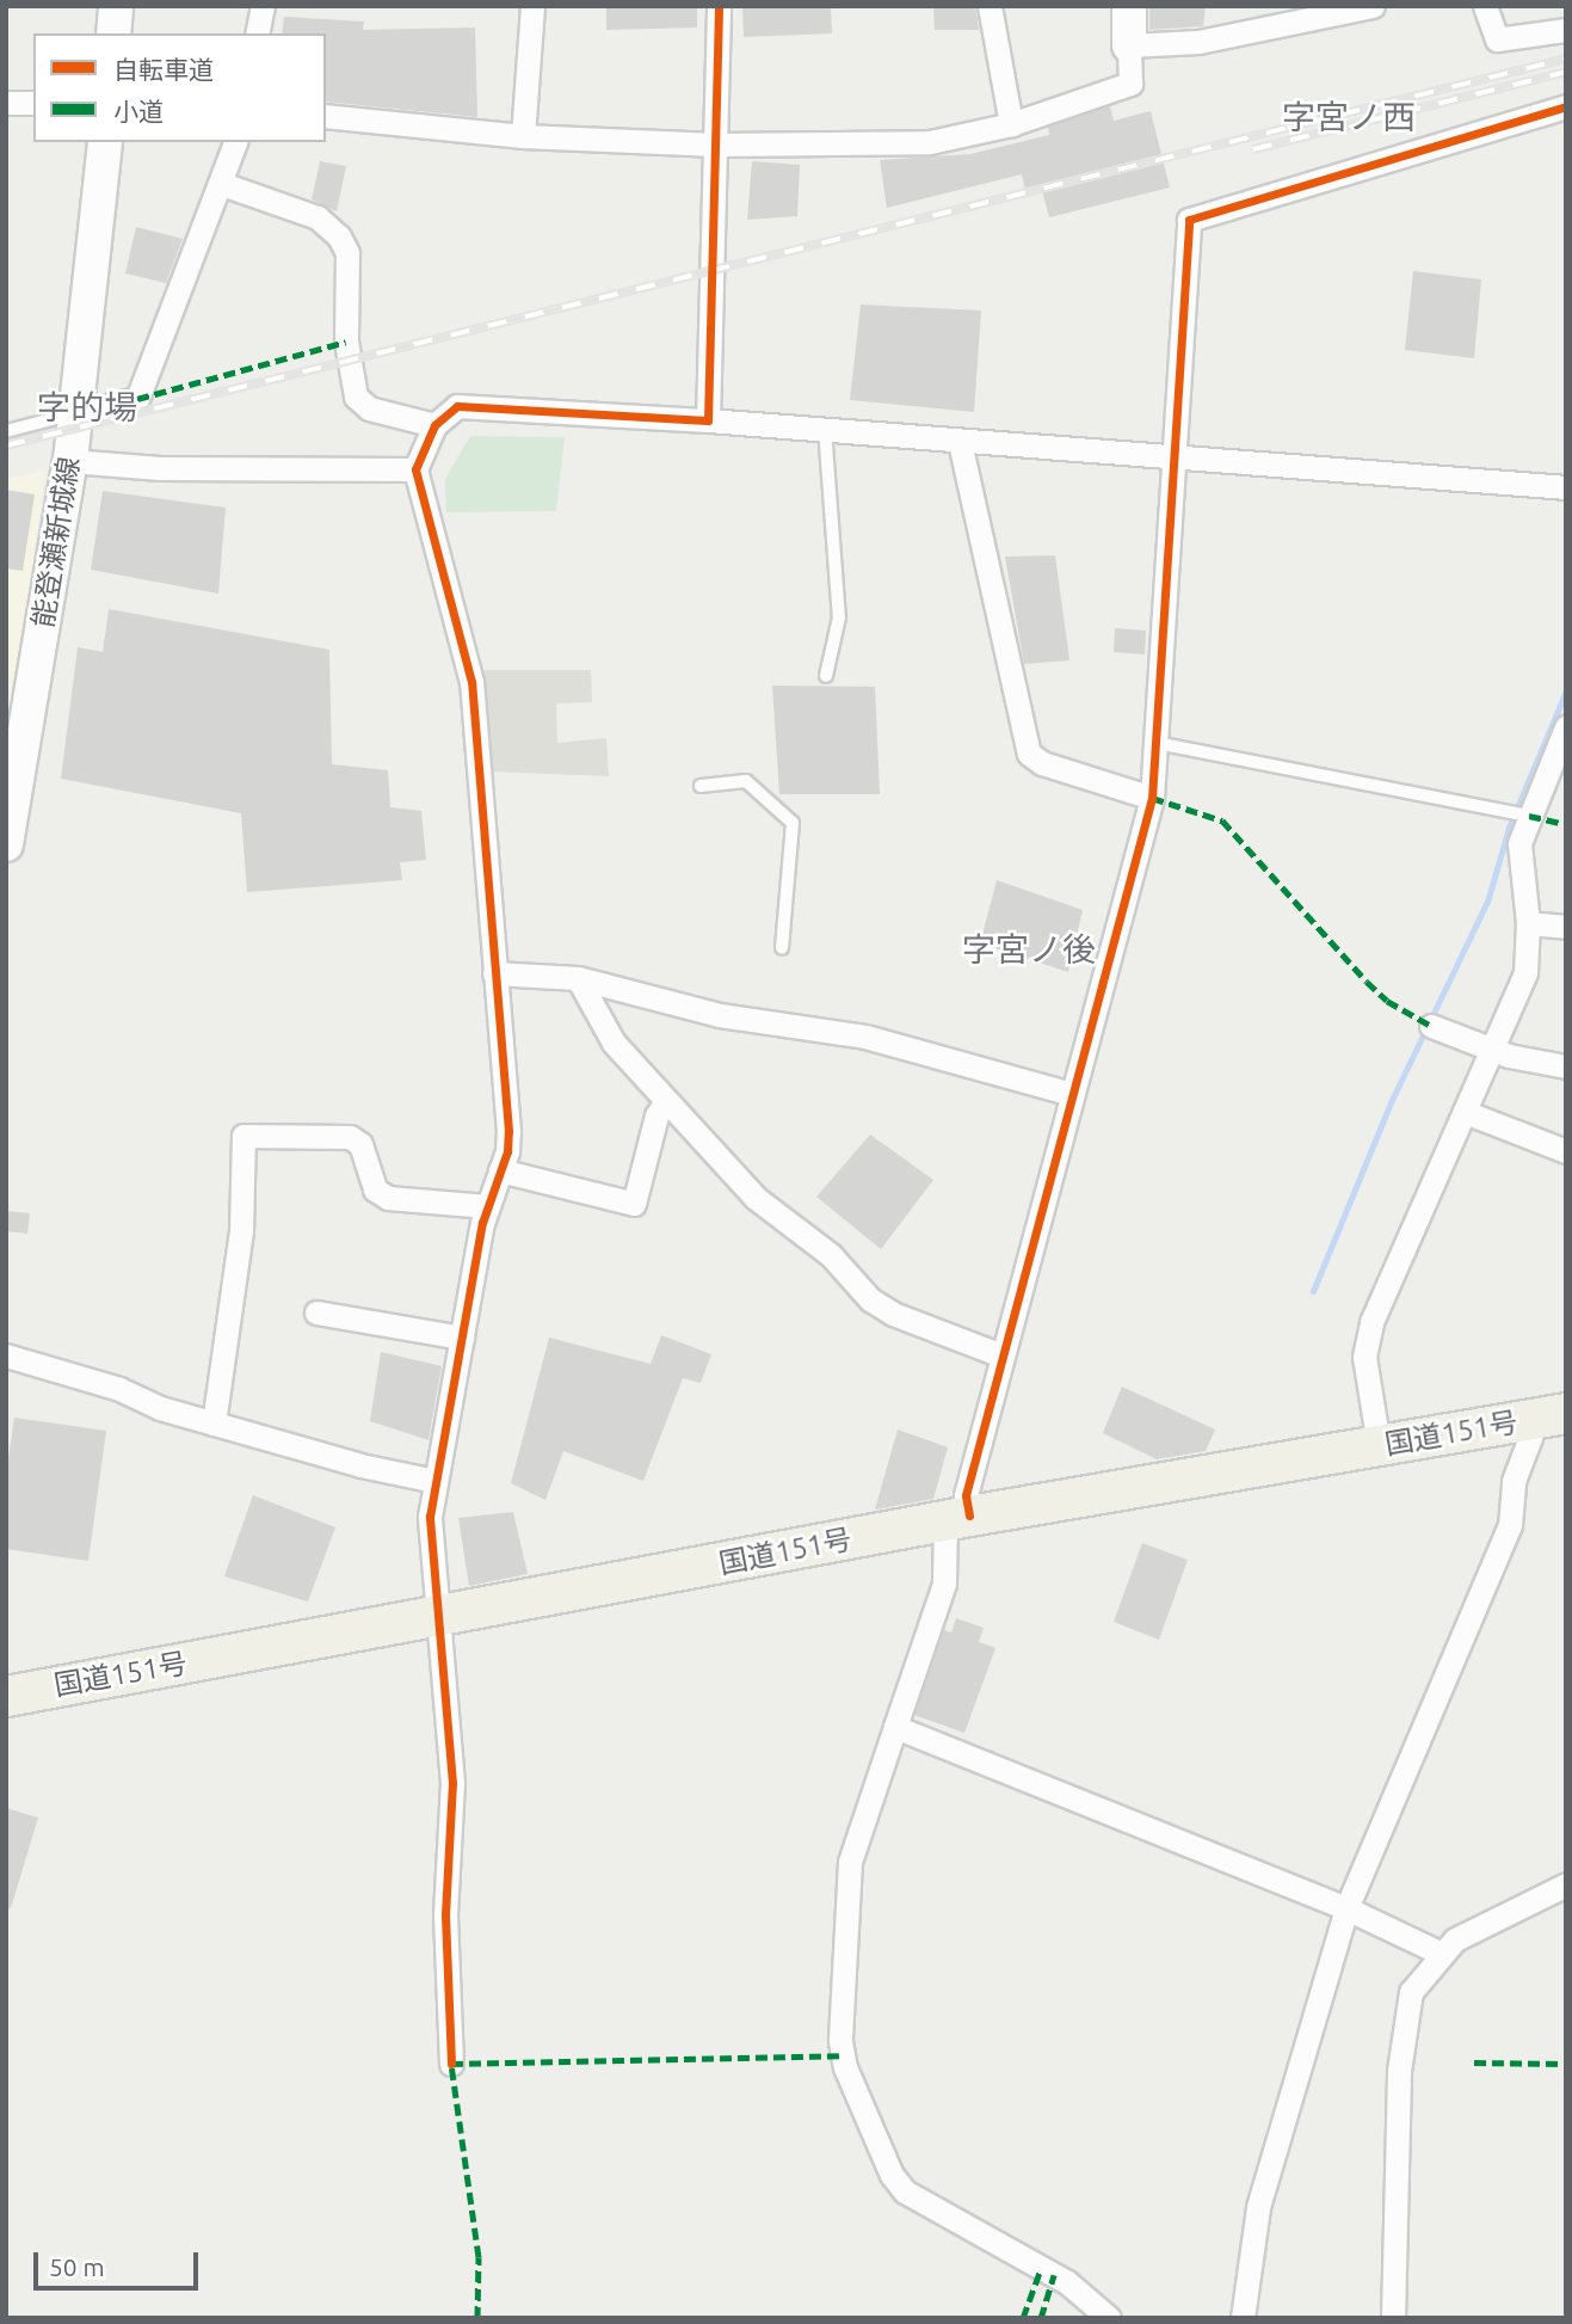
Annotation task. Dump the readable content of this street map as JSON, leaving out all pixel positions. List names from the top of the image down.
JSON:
{
  "streets": {
    "highway": ["国道151号"],
    "main road": ["能登瀬新城線"]
  },
  "districts": ["字宮ノ西", "字的場", "字宮ノ後"],
  "legend": ["自転車道", "小道"],
  "scale_bar": "50 m"
}
